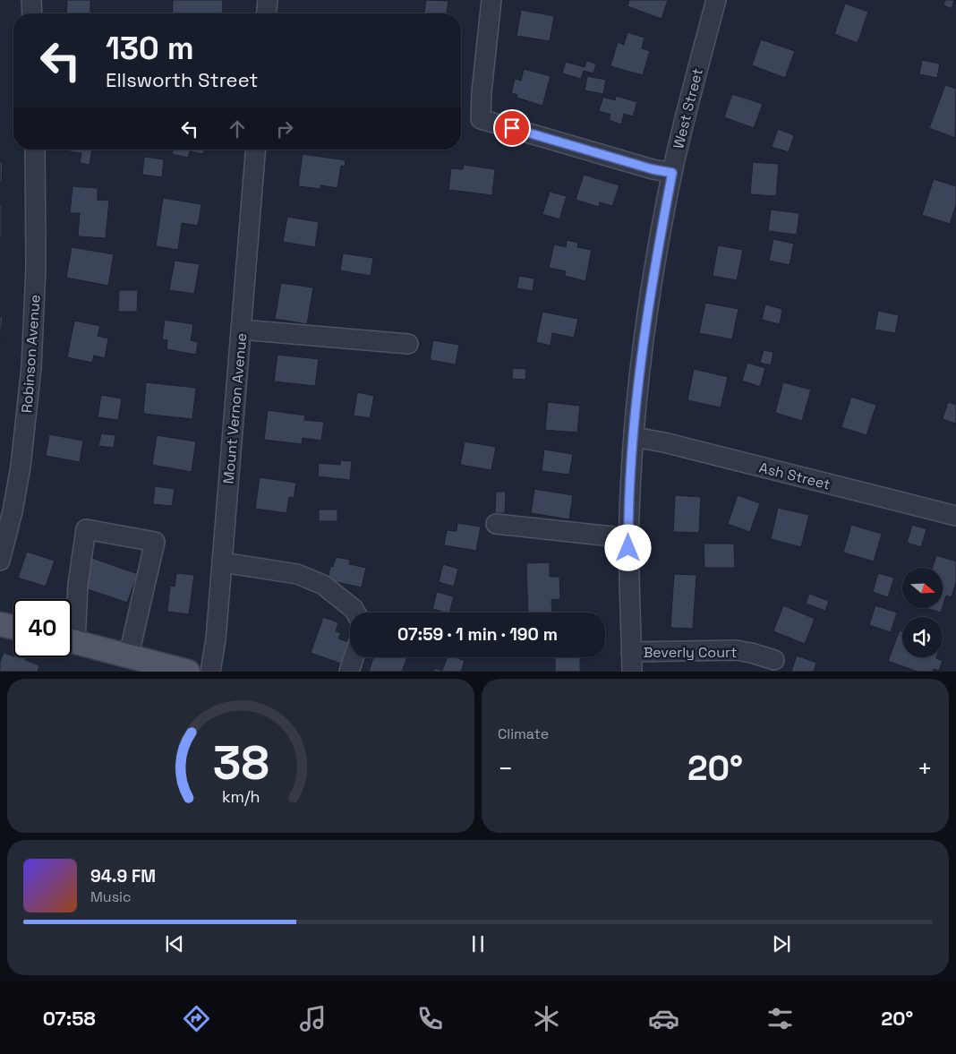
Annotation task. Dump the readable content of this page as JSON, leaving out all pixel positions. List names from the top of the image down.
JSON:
{
  "streets": {
    "street": [
      "West Street",
      "Robinson Avenue",
      "Mount Vernon Avenue",
      "Ash Street",
      "Beverly Court"
    ]
  },
  "crossings": [
    ["West Street", "Ash Street"],
    ["West Street", "Beverly Court"]
  ],
  "north": "right",
  "page": {
    "turn": ["130 m", "Ellsworth Street"],
    "limit": "40",
    "trip": "07:59 · 1 min · 190 m",
    "tile": "Climate",
    "heat": ["−", "20°", "+"],
    "song": ["94.9 FM", "Music"],
    "tabs": ["07:58", "20°"],
    "gauge": ["38", "km/h"]
  }
}
